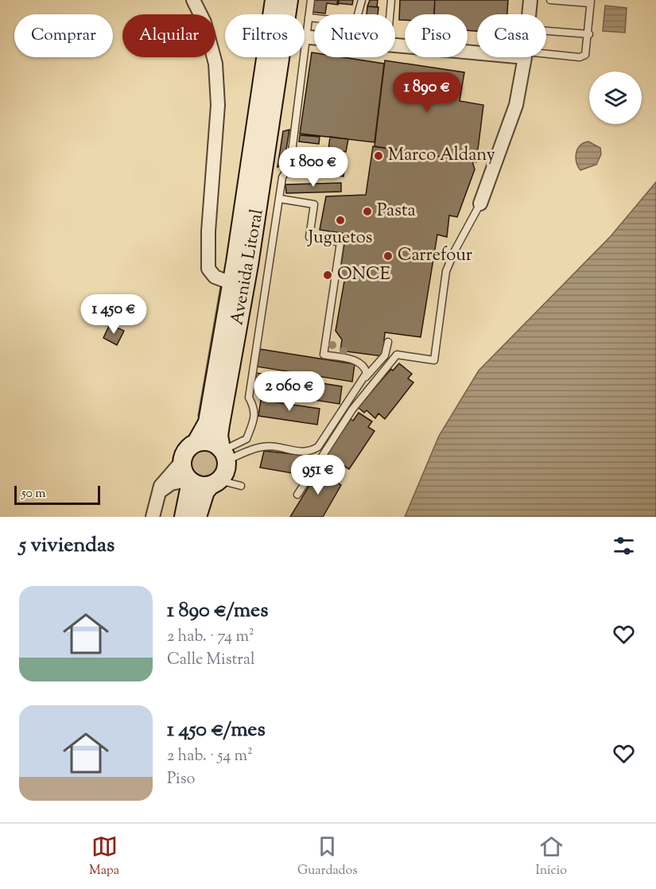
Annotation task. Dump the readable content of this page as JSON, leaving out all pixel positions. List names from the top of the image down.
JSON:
{
  "streets": {
    "main road": ["Avenida Litoral"]
  },
  "places": [
    "Marco Aldany",
    "Pasta",
    "Juguetos",
    "Carrefour",
    "ONCE"
  ],
  "scale_bar": "50 m",
  "page": {
    "chip": [
      "Comprar",
      "Alquilar",
      "Filtros",
      "Nuevo",
      "Piso",
      "Casa"
    ],
    "price": [
      "1 890 €",
      "1 800 €",
      "1 450 €",
      "2 060 €",
      "951 €"
    ],
    "scale": "50 m",
    "heading": "5 viviendas",
    "list": [
      {
        "name": "1 890 €/mes",
        "note": "2 hab. · 74 m² · Calle Mistral"
      },
      {
        "name": "1 450 €/mes",
        "note": "2 hab. · 54 m² · Piso"
      }
    ],
    "tabs": ["Mapa", "Guardados", "Inicio"]
  }
}
